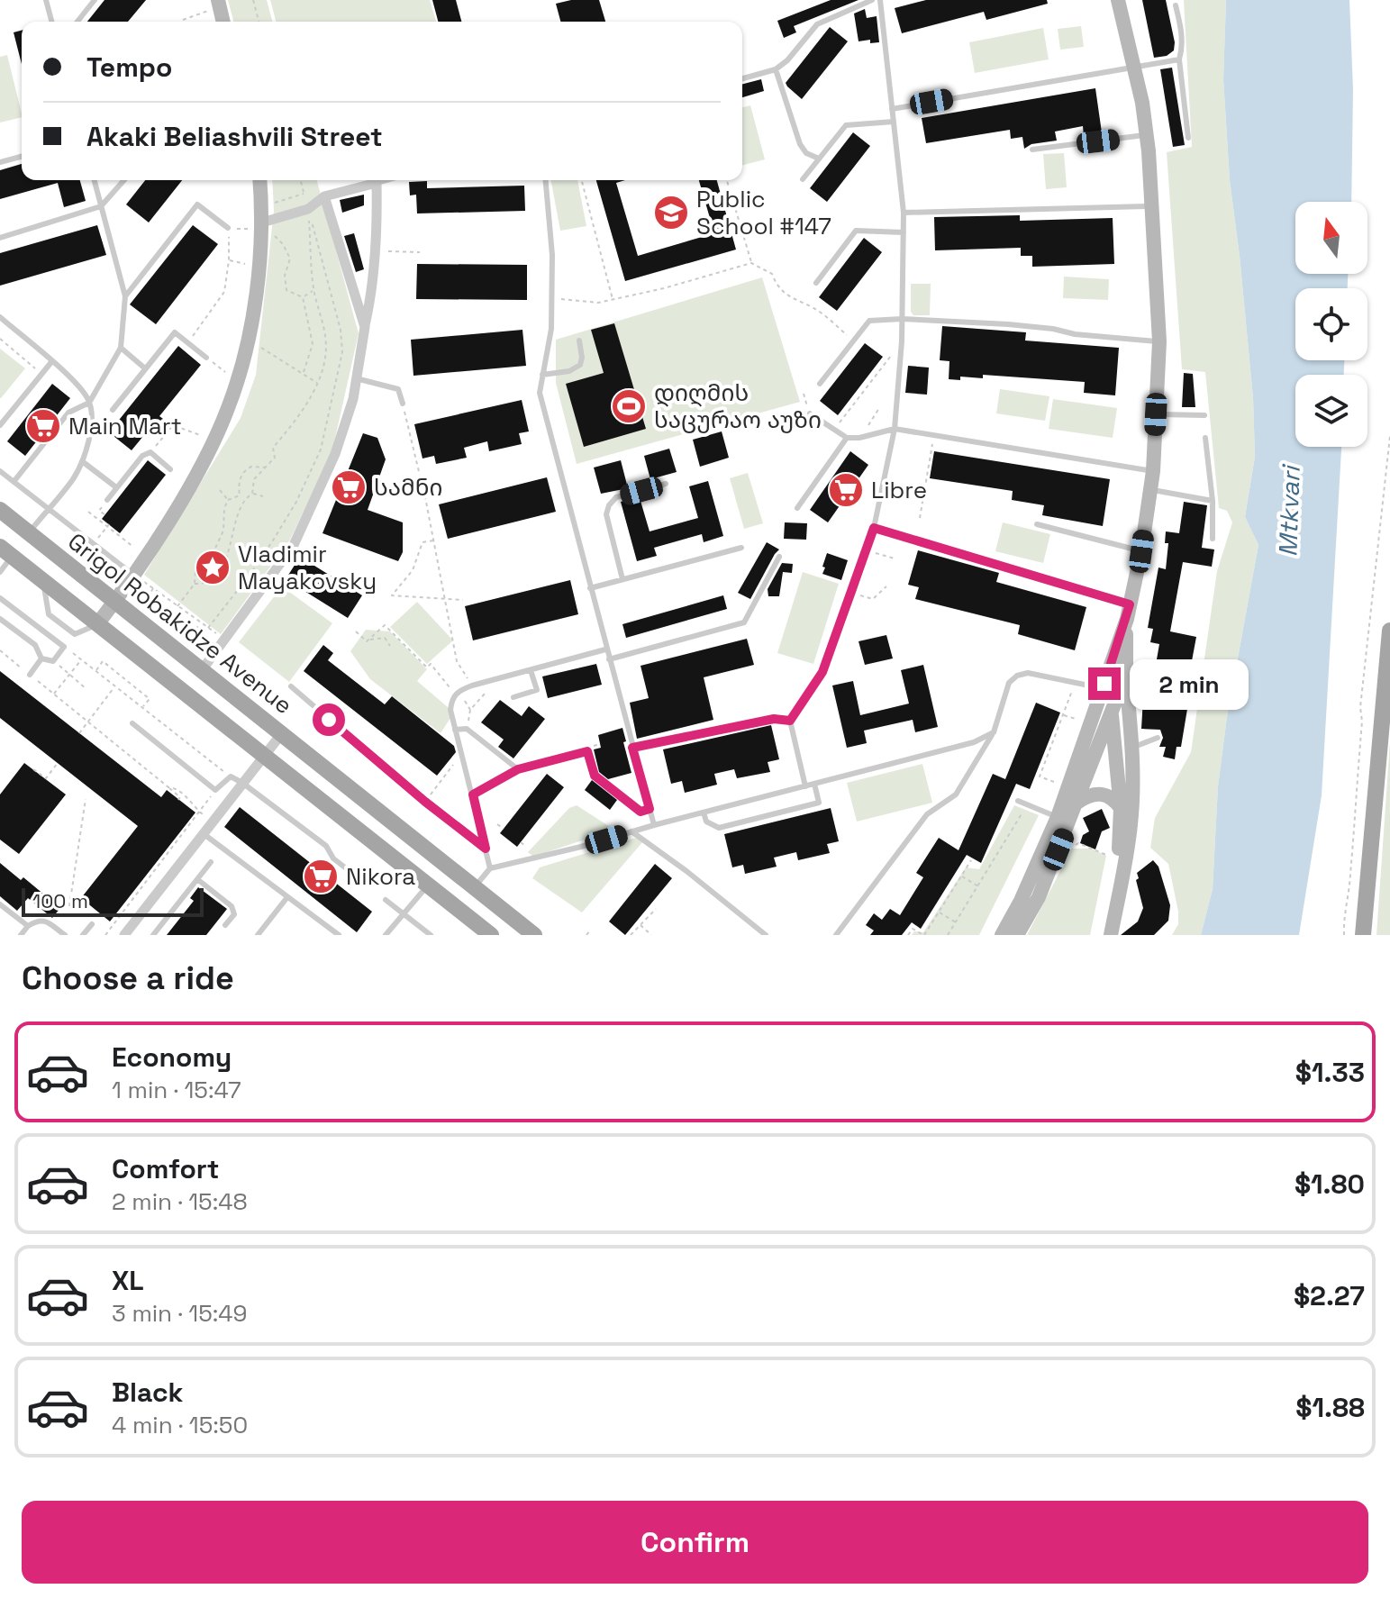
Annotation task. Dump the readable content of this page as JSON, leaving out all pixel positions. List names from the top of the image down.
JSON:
{
  "streets": {
    "main road": ["Grigol Robakidze Avenue"]
  },
  "water": ["Mtkvari"],
  "places": {
    "school or university": ["Public School #147"],
    "sports": ["დიღმის საცურაო აუზი"],
    "supermarket": [
      "Main Mart",
      "სამნი",
      "Libre",
      "Nikora"
    ],
    "place": ["Vladimir Mayakovsky"]
  },
  "scale_bar": "100 m",
  "north": "top",
  "page": {
    "banner": ["Tempo", "Akaki Beliashvili Street"],
    "bubble": "2 min",
    "scale": "100 m",
    "heading": "Choose a ride",
    "list": [
      {
        "name": "Economy",
        "note": "1 min · 15:47",
        "value": "$1.33"
      },
      {
        "name": "Comfort",
        "note": "2 min · 15:48",
        "value": "$1.80"
      },
      {
        "name": "XL",
        "note": "3 min · 15:49",
        "value": "$2.27"
      },
      {
        "name": "Black",
        "note": "4 min · 15:50",
        "value": "$1.88"
      }
    ],
    "buttons": "Confirm"
  }
}
